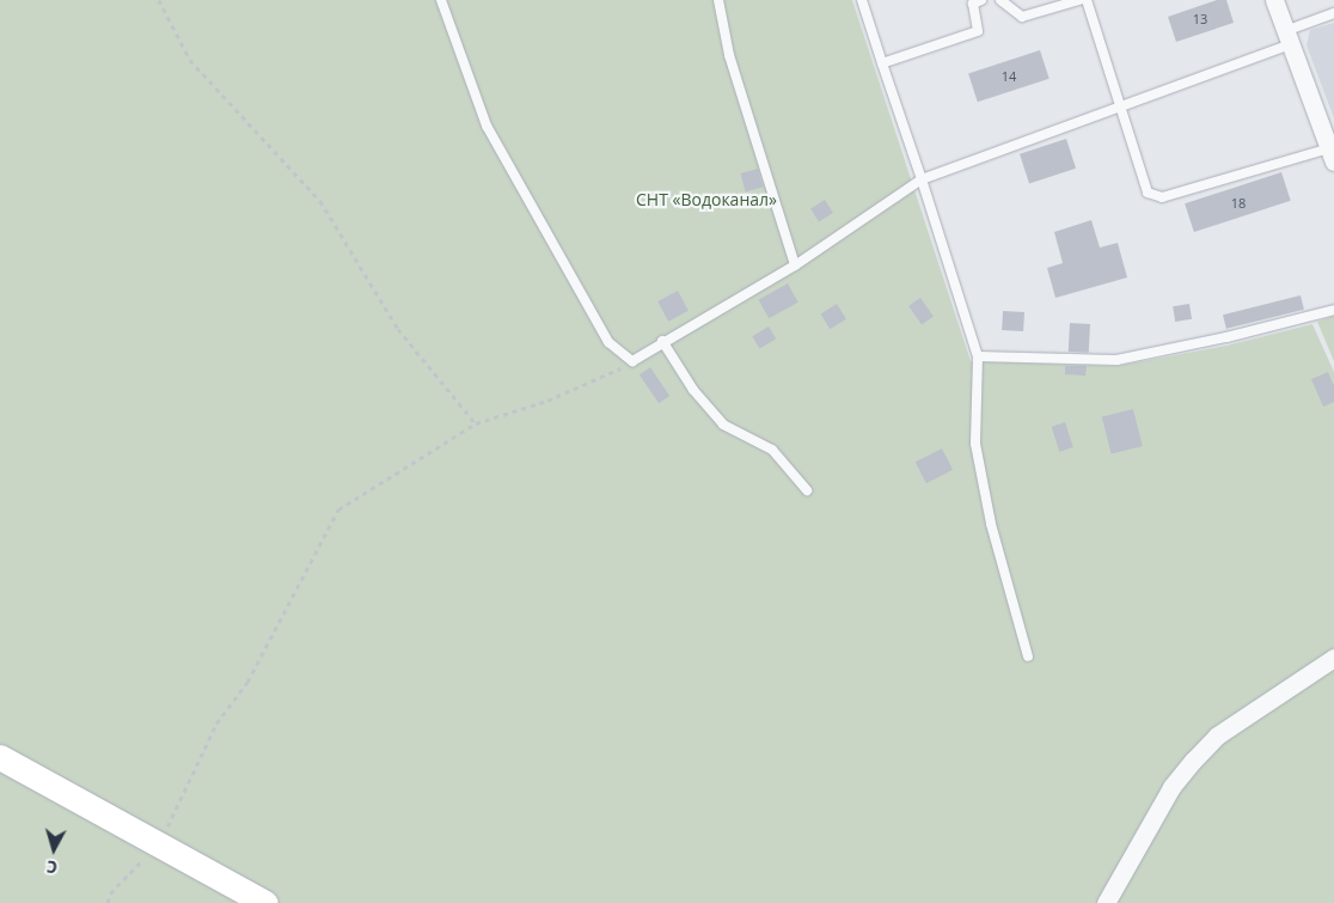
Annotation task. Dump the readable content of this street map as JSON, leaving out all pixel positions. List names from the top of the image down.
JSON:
{
  "parks": ["СНТ «Водоканал»"],
  "house_numbers": ["13", "14", "18"],
  "north": "bottom"
}
